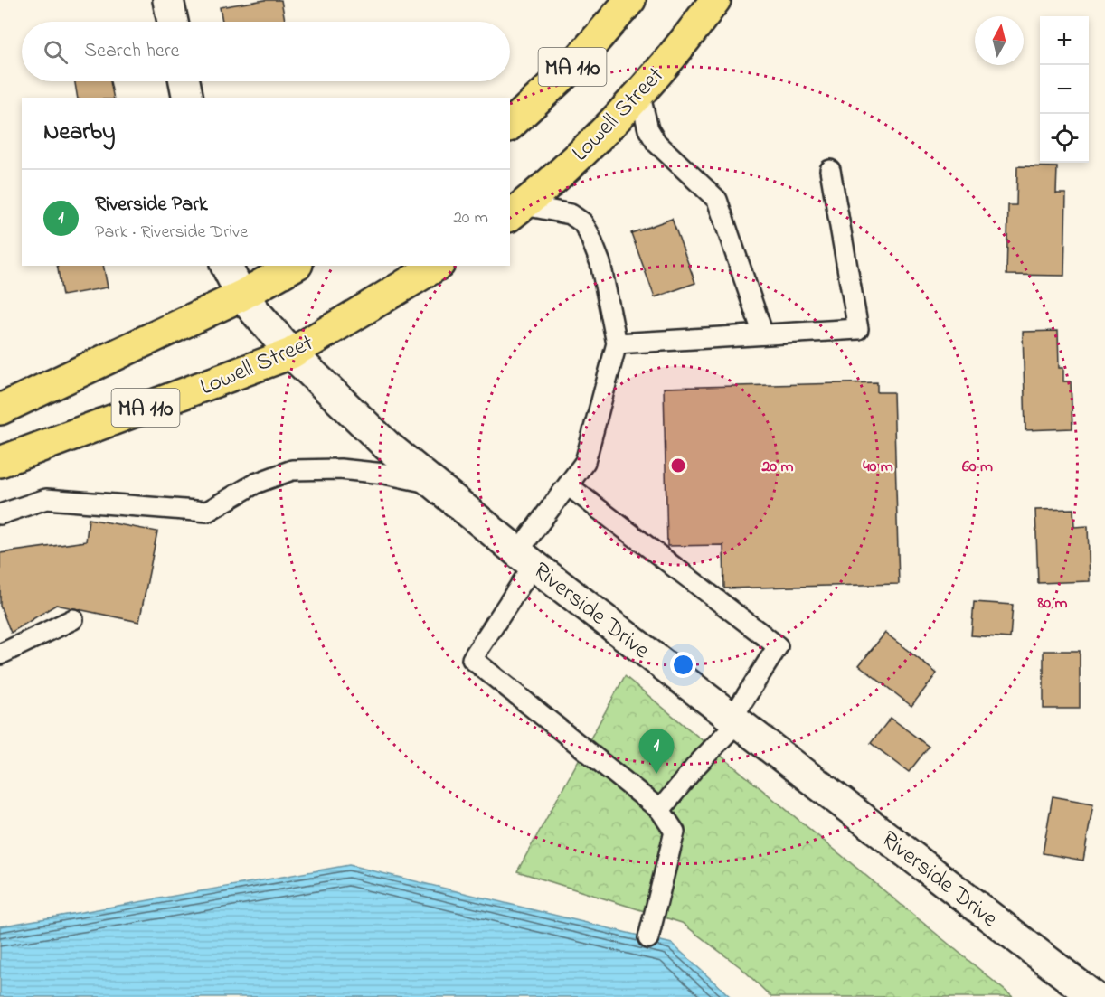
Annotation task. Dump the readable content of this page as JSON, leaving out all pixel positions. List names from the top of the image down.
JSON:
{
  "streets": {
    "main road": ["MA 110", "Lowell Street", "Riverside Drive"]
  },
  "crossings": [
    ["MA 110", "Riverside Drive"],
    ["Lowell Street", "Riverside Drive"]
  ],
  "north": "top",
  "page": {
    "map_buttons": ["+", "−"],
    "search": "Search here",
    "heading": "Nearby",
    "list": [
      {
        "mark": "1",
        "name": "Riverside Park",
        "note": "Park · Riverside Drive",
        "value": "20 m"
      }
    ],
    "pins": "1"
  },
  "rings": [
    "20 m",
    "40 m",
    "60 m",
    "80 m"
  ]
}
